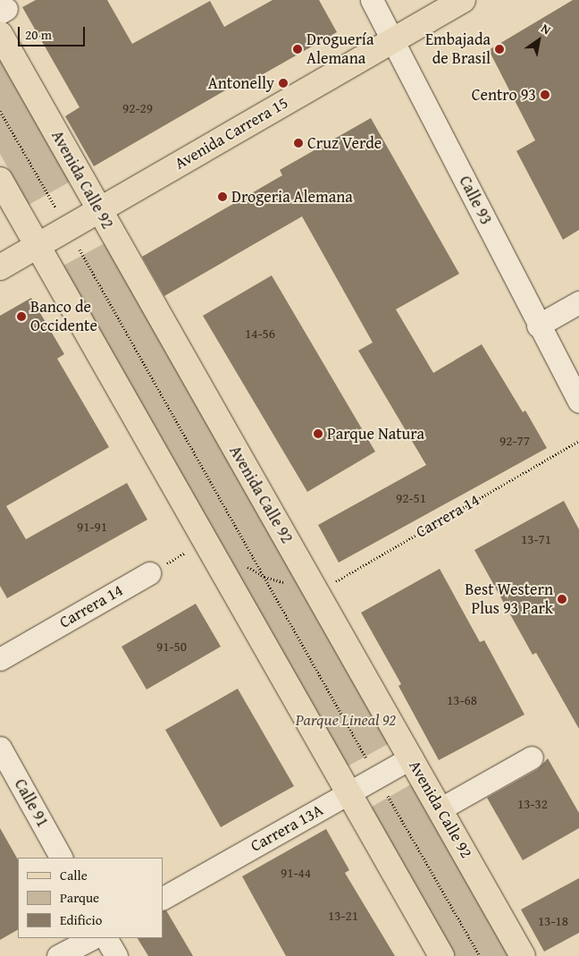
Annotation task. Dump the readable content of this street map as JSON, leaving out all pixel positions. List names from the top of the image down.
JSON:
{
  "streets": {
    "main road": ["Avenida Carrera 15", "Avenida Calle 92"],
    "street": [
      "Calle 93",
      "Carrera 14",
      "Calle 91",
      "Carrera 13A"
    ]
  },
  "crossings": [
    ["Avenida Carrera 15", "Avenida Calle 92"],
    ["Avenida Carrera 15", "Calle 93"],
    ["Avenida Calle 92", "Carrera 14"],
    ["Avenida Calle 92", "Carrera 13A"]
  ],
  "parks": ["Parque Lineal 92"],
  "places": [
    "Droguería Alemana",
    "Embajada de Brasil",
    "Antonelly",
    "Centro 93",
    "Cruz Verde",
    "Drogeria Alemana",
    "Banco de Occidente",
    "Parque Natura",
    "Best Western Plus 93 Park"
  ],
  "house_numbers": [
    "92-29",
    "14-56",
    "92-77",
    "92-51",
    "91-91",
    "13-71",
    "91-50",
    "13-68",
    "13-32",
    "91-44",
    "13-21",
    "13-18"
  ],
  "legend": ["Calle", "Parque", "Edificio"],
  "scale_bar": "20 m",
  "north": "top right"
}
